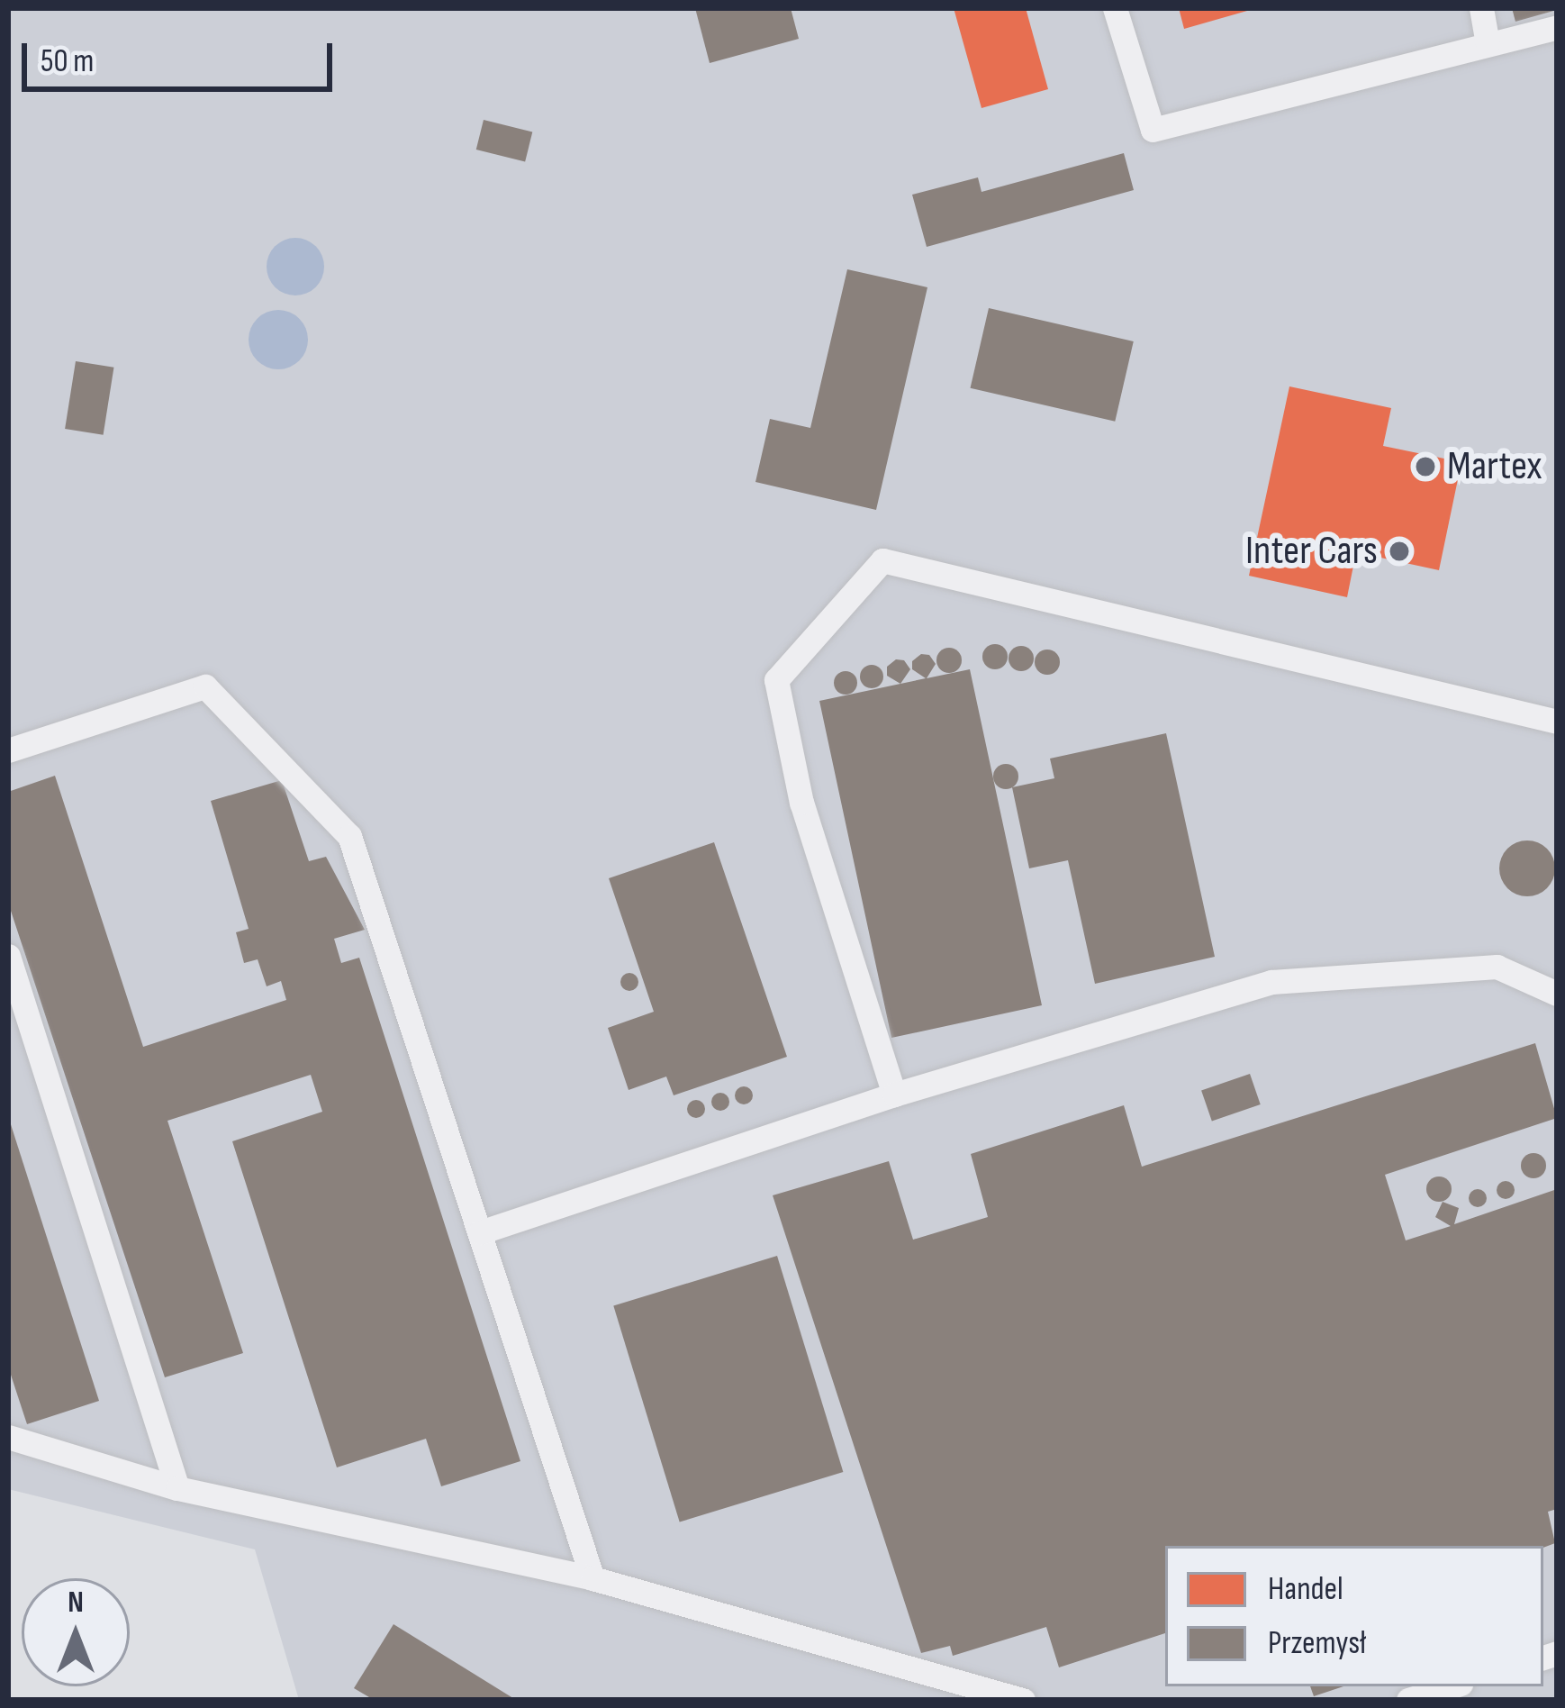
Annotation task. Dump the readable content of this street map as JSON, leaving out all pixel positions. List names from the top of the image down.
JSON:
{
  "places": ["Martex", "Inter Cars"],
  "legend": ["Handel", "Przemysł"],
  "scale_bar": "50 m",
  "north": "top"
}
